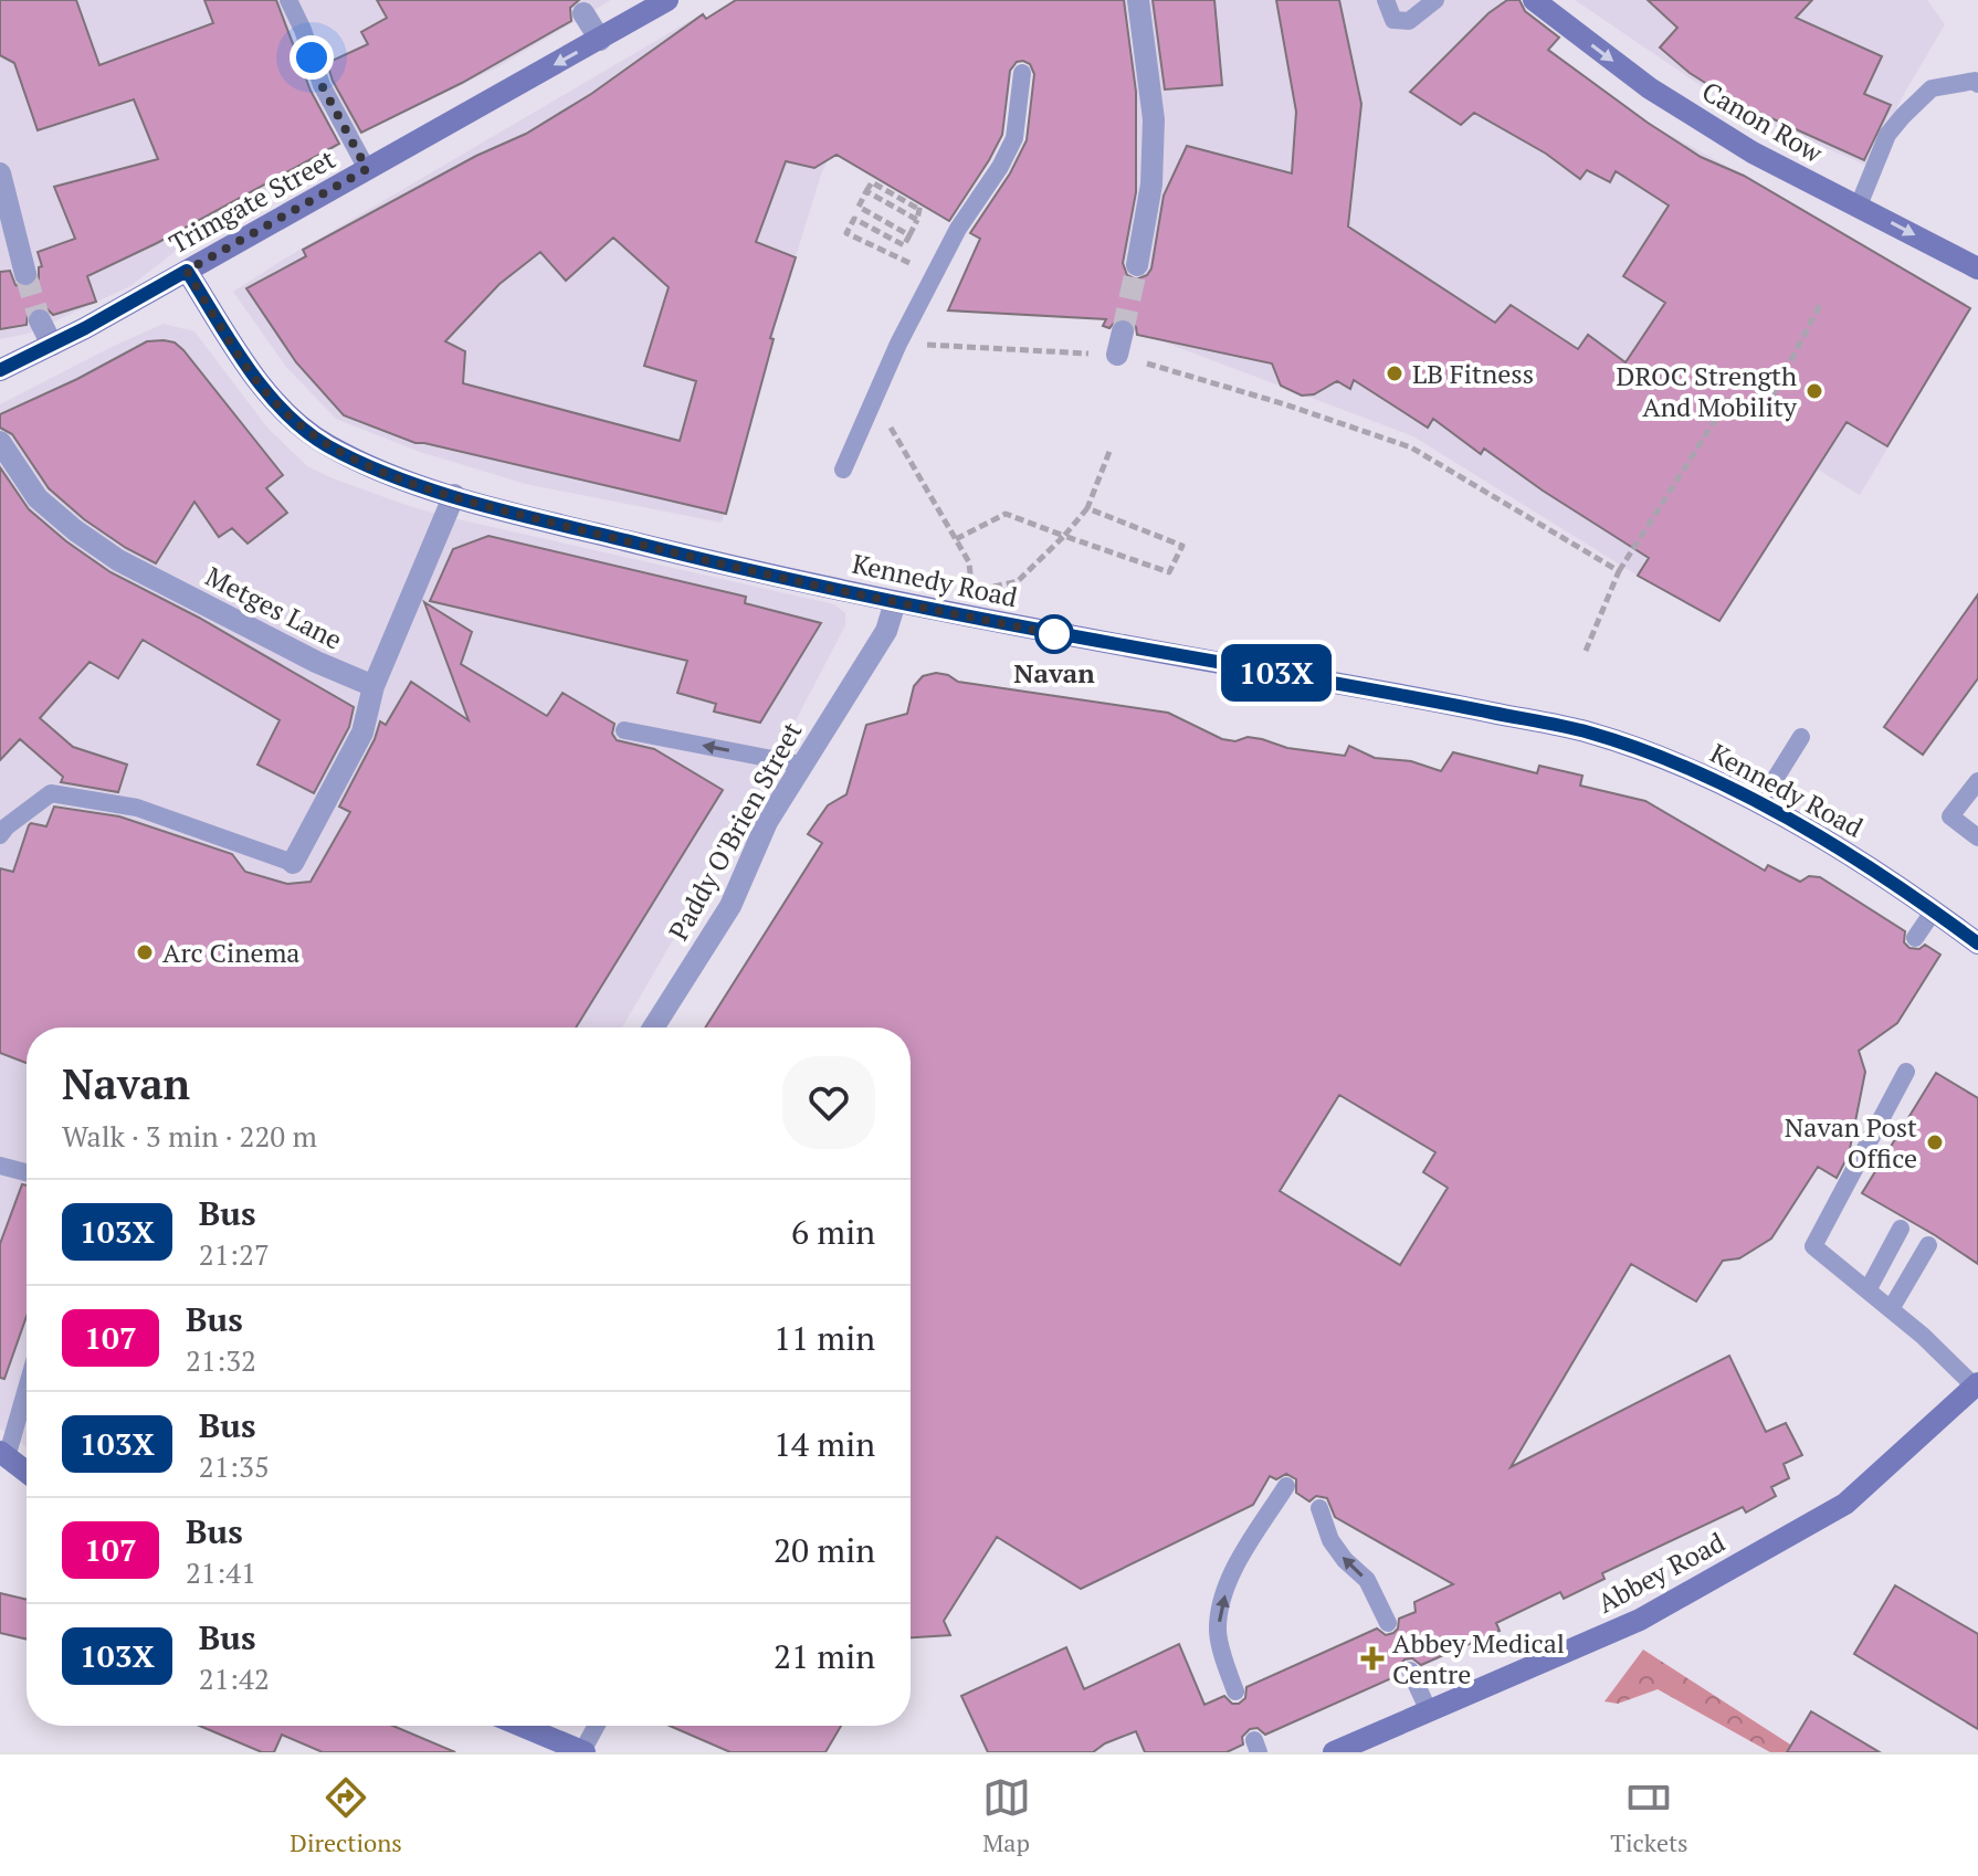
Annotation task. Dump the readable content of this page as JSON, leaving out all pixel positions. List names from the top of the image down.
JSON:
{
  "streets": {
    "street": [
      "Canon Row",
      "Trimgate Street",
      "Kennedy Road",
      "Metges Lane",
      "Paddy O'Brien Street",
      "Abbey Road"
    ]
  },
  "crossings": [
    ["Trimgate Street", "Kennedy Road"],
    ["Kennedy Road", "Paddy O'Brien Street"]
  ],
  "one_way": ["Canon Row"],
  "places": {
    "other": [
      "LB Fitness",
      "DROC Strength And Mobility",
      "Navan",
      "Arc Cinema",
      "Navan Post Office"
    ],
    "health": ["Abbey Medical Centre"]
  },
  "lines": ["bus line 103X"],
  "page": {
    "on_map": "103X",
    "heading": ["Navan", "Walk · 3 min · 220 m"],
    "list": [
      {
        "mark": "103X",
        "name": "Bus",
        "note": "21:27",
        "value": "6 min"
      },
      {
        "mark": "107",
        "name": "Bus",
        "note": "21:32",
        "value": "11 min"
      },
      {
        "mark": "103X",
        "name": "Bus",
        "note": "21:35",
        "value": "14 min"
      },
      {
        "mark": "107",
        "name": "Bus",
        "note": "21:41",
        "value": "20 min"
      },
      {
        "mark": "103X",
        "name": "Bus",
        "note": "21:42",
        "value": "21 min"
      }
    ],
    "tabs": ["Directions", "Map", "Tickets"]
  }
}
